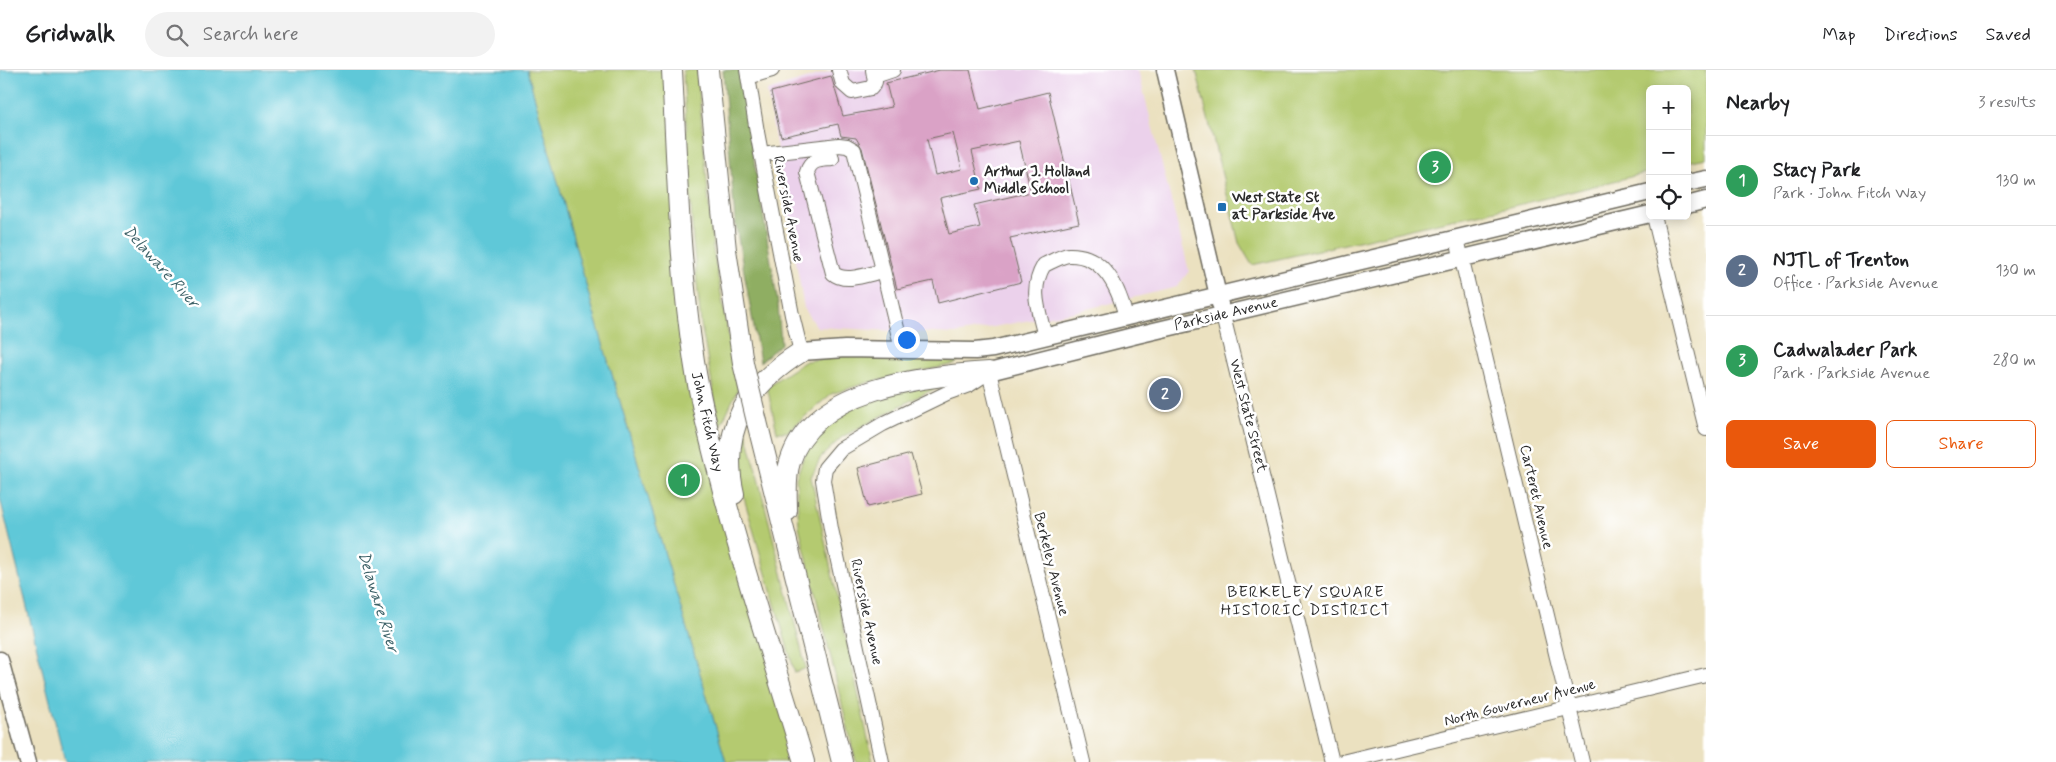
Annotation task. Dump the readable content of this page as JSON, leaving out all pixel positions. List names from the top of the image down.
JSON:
{
  "streets": {
    "highway": ["John Fitch Way"],
    "main road": ["Parkside Avenue", "West State Street"],
    "street": [
      "Riverside Avenue",
      "Carteret Avenue",
      "Berkeley Avenue",
      "North Gouverneur Avenue"
    ]
  },
  "crossings": [
    ["Riverside Avenue", "Parkside Avenue"],
    ["Parkside Avenue", "West State Street"],
    ["Parkside Avenue", "Carteret Avenue"],
    ["Parkside Avenue", "Berkeley Avenue"],
    ["Carteret Avenue", "North Gouverneur Avenue"]
  ],
  "districts": ["BERKELEY SQUARE HISTORIC DISTRICT"],
  "water": ["Delaware River"],
  "places": {
    "other": ["Arthur J. Holland Middle School"],
    "transit": ["West State St at Parkside Ave"]
  },
  "page": {
    "header": "Gridwalk",
    "search": "Search here",
    "nav": ["Map", "Directions", "Saved"],
    "heading": ["Nearby", "3 results"],
    "map_buttons": ["+", "−"],
    "list": [
      {
        "mark": "1",
        "name": "Stacy Park",
        "note": "Park · John Fitch Way",
        "value": "130 m"
      },
      {
        "mark": "2",
        "name": "NJTL of Trenton",
        "note": "Office · Parkside Avenue",
        "value": "130 m"
      },
      {
        "mark": "3",
        "name": "Cadwalader Park",
        "note": "Park · Parkside Avenue",
        "value": "280 m"
      }
    ],
    "pins": ["3", "2", "1"],
    "buttons": ["Save", "Share"]
  }
}
